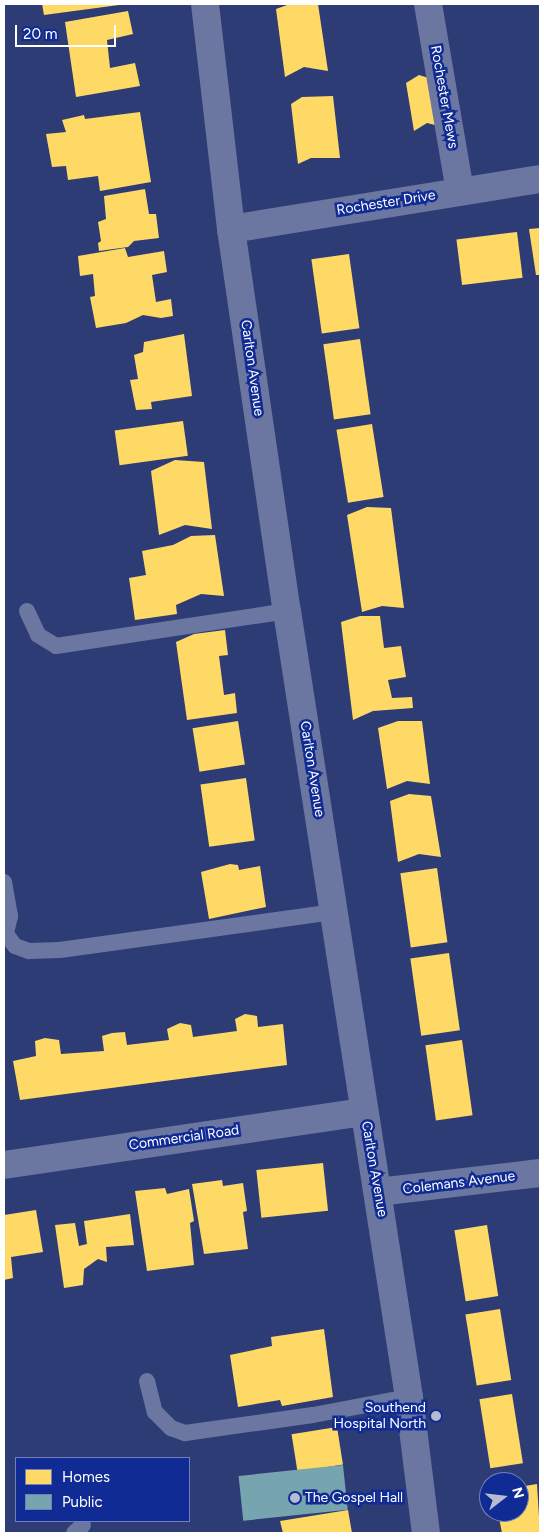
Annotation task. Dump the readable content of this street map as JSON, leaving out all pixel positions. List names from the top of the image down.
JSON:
{
  "streets": {
    "street": [
      "Rochester Mews",
      "Rochester Drive",
      "Carlton Avenue",
      "Commercial Road",
      "Colemans Avenue"
    ]
  },
  "crossings": [
    ["Rochester Mews", "Rochester Drive"],
    ["Rochester Drive", "Carlton Avenue"],
    ["Carlton Avenue", "Commercial Road"],
    ["Carlton Avenue", "Colemans Avenue"]
  ],
  "places": ["Southend Hospital North", "The Gospel Hall"],
  "legend": ["Homes", "Public"],
  "scale_bar": "20 m",
  "north": "right"
}
